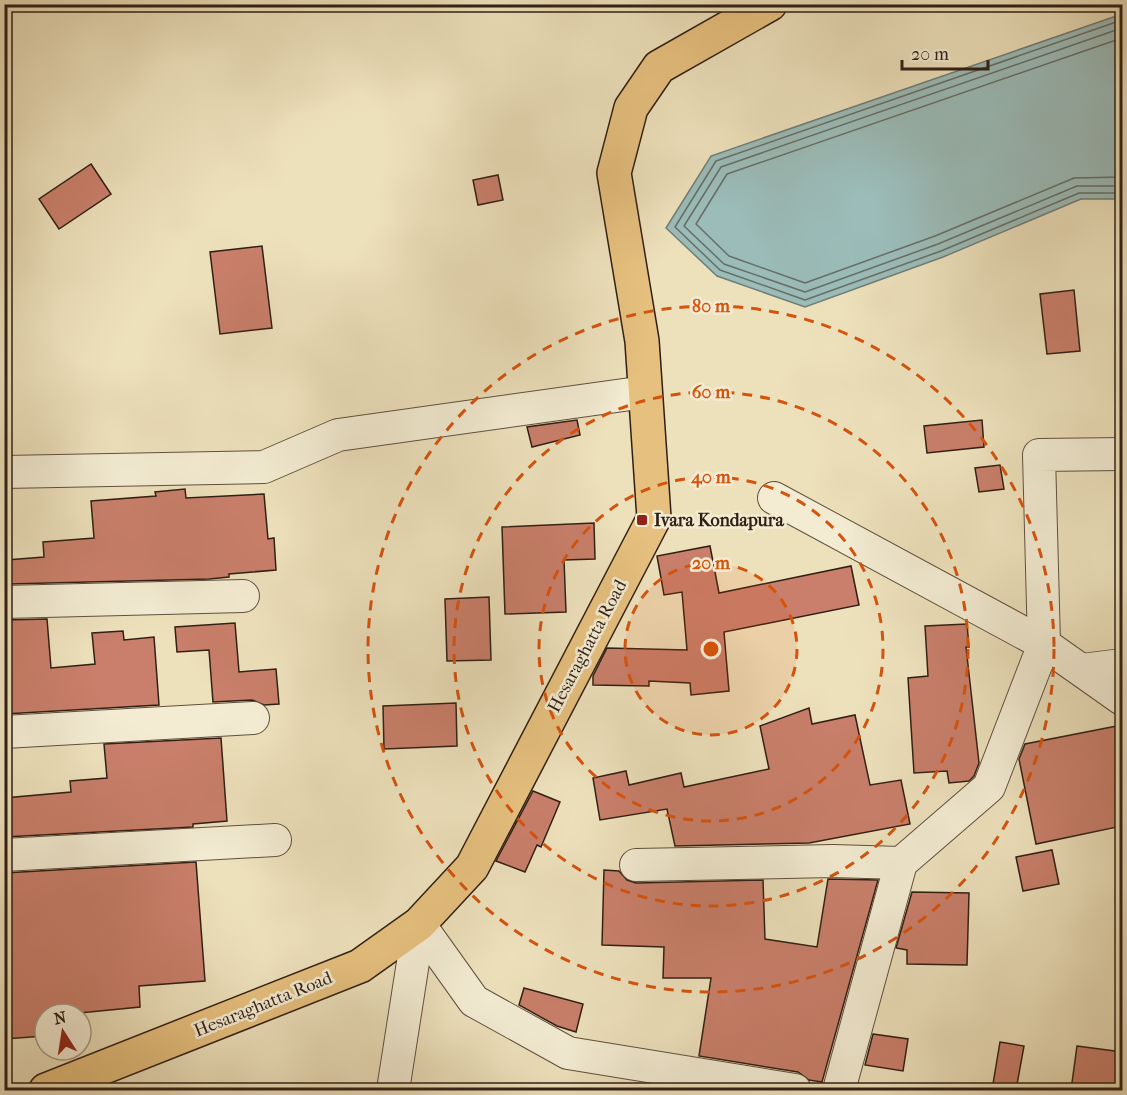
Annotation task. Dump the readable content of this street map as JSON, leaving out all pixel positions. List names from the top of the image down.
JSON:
{
  "streets": {
    "main road": ["Hesaraghatta Road"]
  },
  "places": {
    "transit": ["Ivara Kondapura"]
  },
  "scale_bar": "20 m",
  "north": "top",
  "rings": [
    "80 m",
    "60 m",
    "40 m",
    "20 m"
  ]
}
